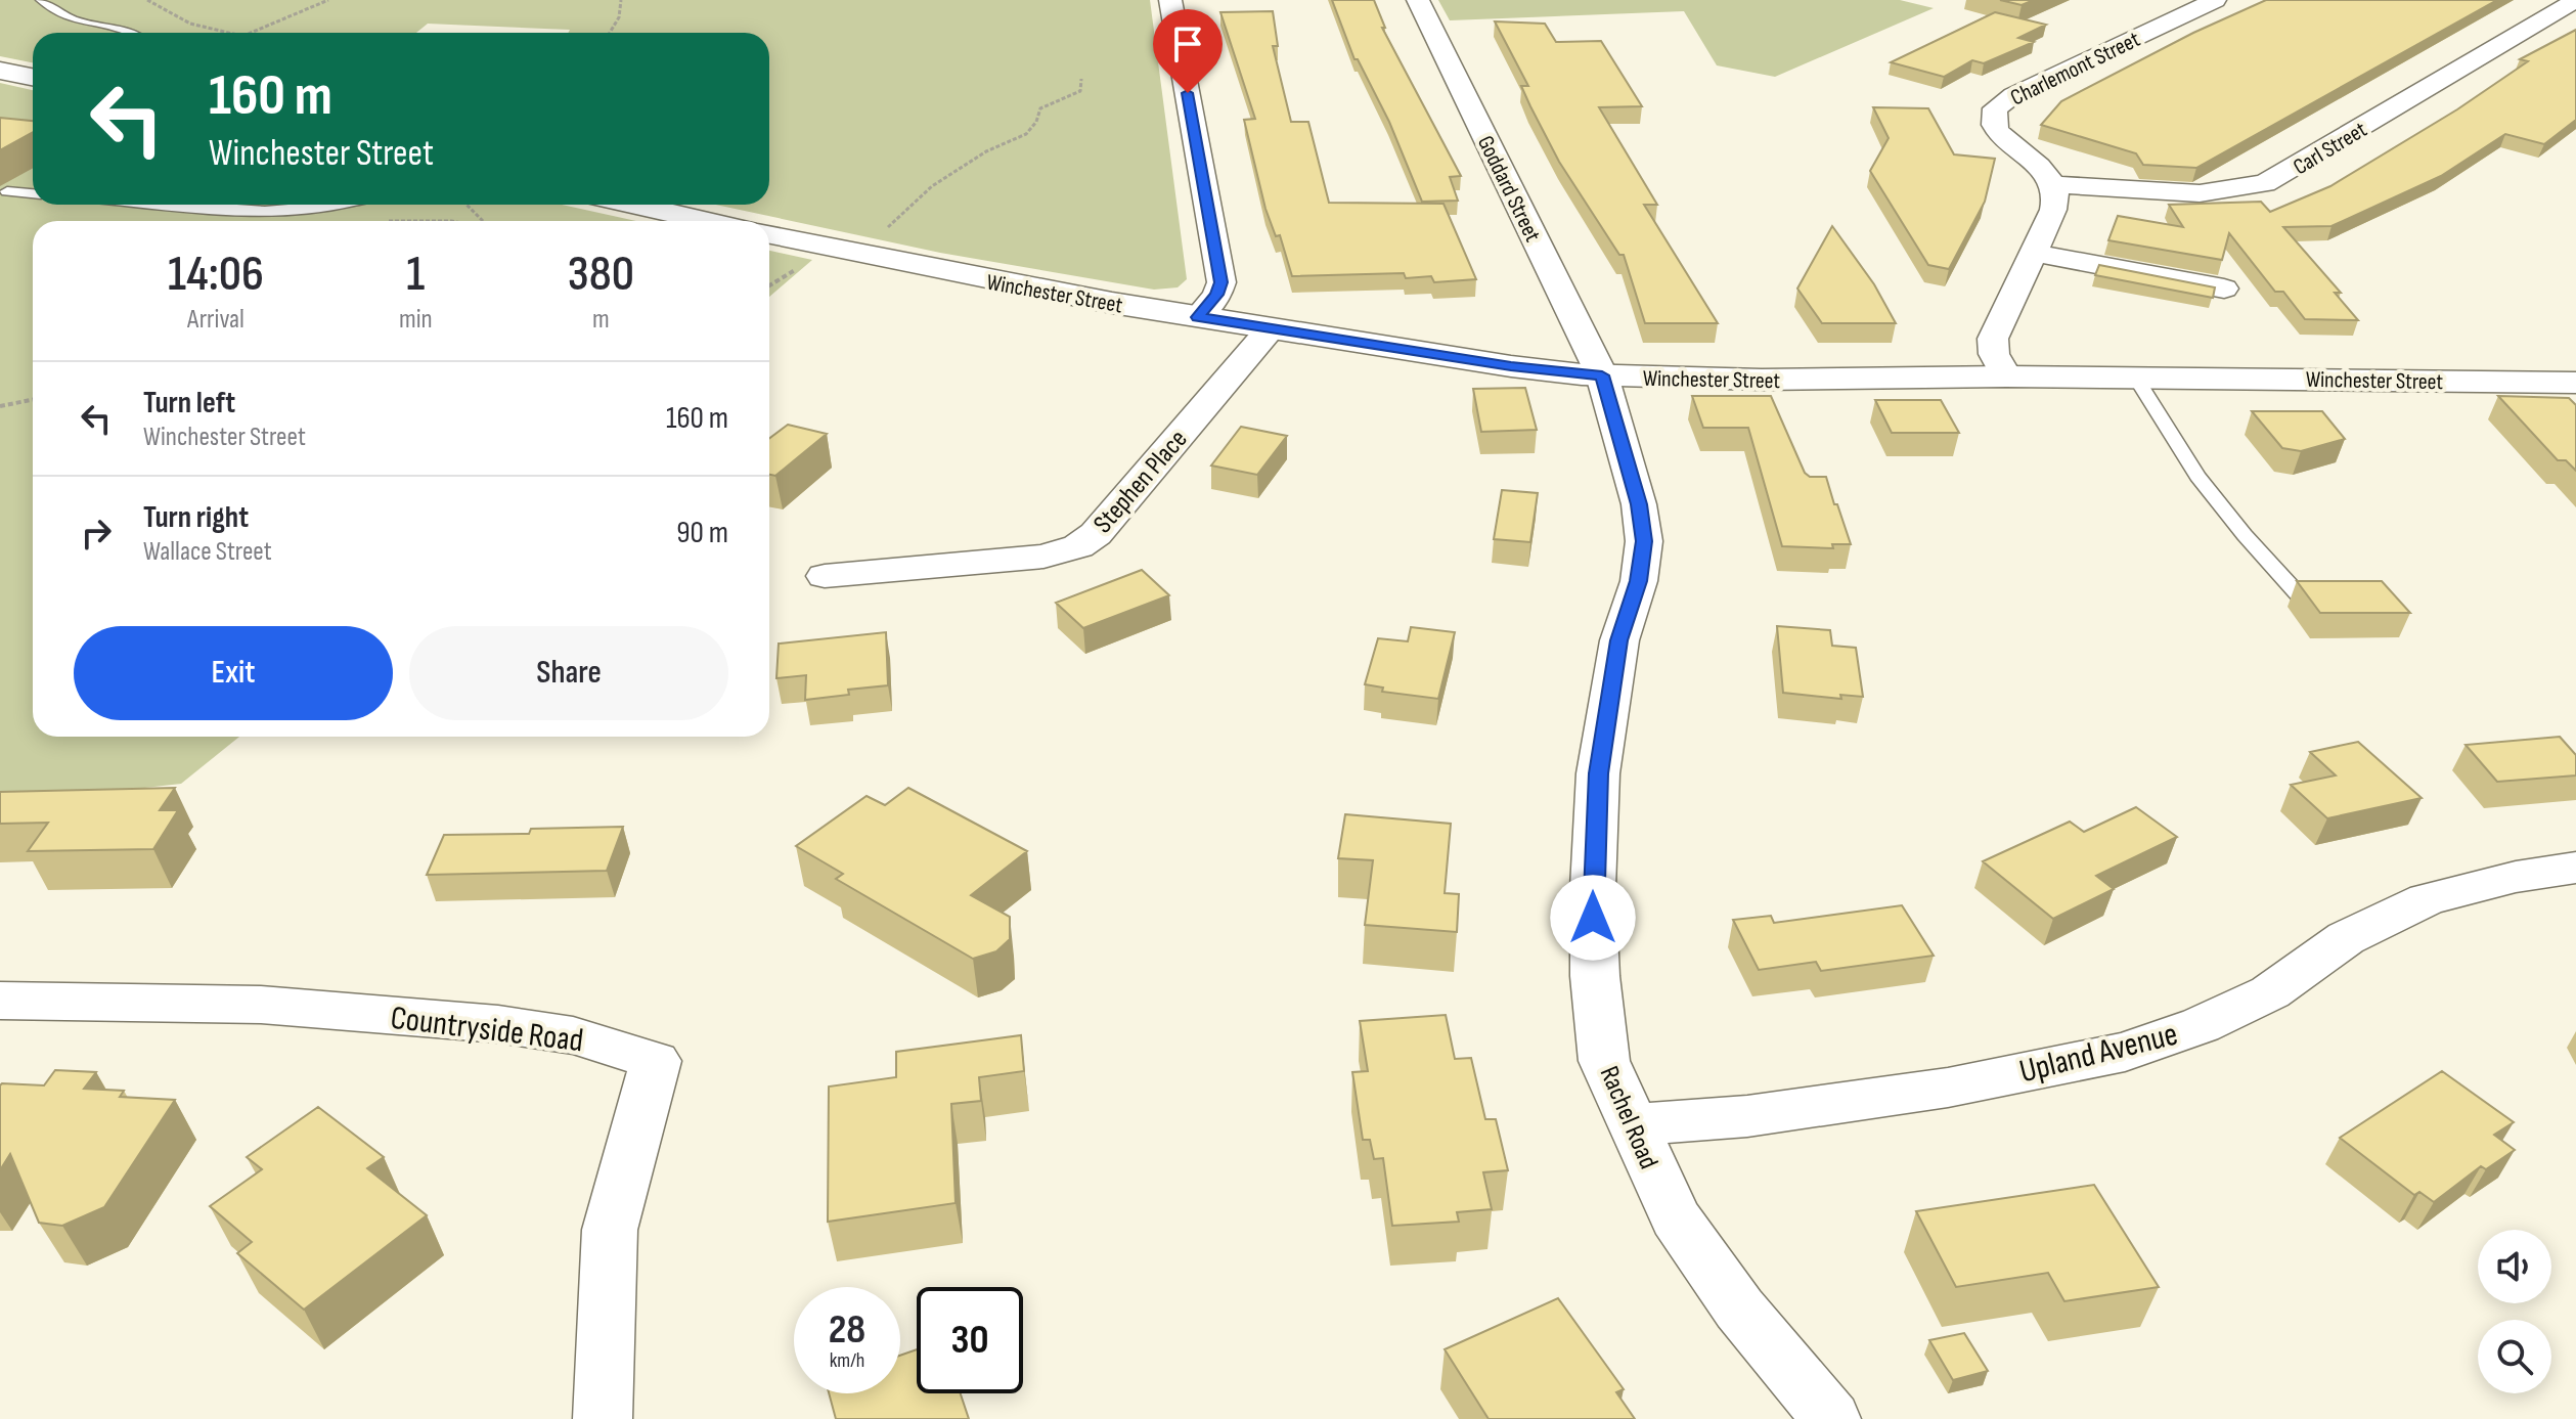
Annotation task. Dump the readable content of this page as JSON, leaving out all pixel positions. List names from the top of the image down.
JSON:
{
  "streets": {
    "street": [
      "Charlemont Street",
      "Carl Street",
      "Goddard Street",
      "Winchester Street",
      "Stephen Place",
      "Countryside Road",
      "Upland Avenue",
      "Rachel Road"
    ]
  },
  "crossings": [
    ["Charlemont Street", "Carl Street"],
    ["Goddard Street", "Winchester Street"],
    ["Goddard Street", "Rachel Road"],
    ["Winchester Street", "Stephen Place"],
    ["Winchester Street", "Rachel Road"],
    ["Upland Avenue", "Rachel Road"]
  ],
  "page": {
    "turn": ["160 m", "Winchester Street"],
    "eta": [
      "14:06",
      "Arrival",
      "1",
      "min",
      "380",
      "m"
    ],
    "list": [
      {
        "name": "Turn left",
        "note": "Winchester Street",
        "value": "160 m"
      },
      {
        "name": "Turn right",
        "note": "Wallace Street",
        "value": "90 m"
      }
    ],
    "buttons": ["Exit", "Share"],
    "speed": "28 km/h",
    "limit": "30"
  }
}
